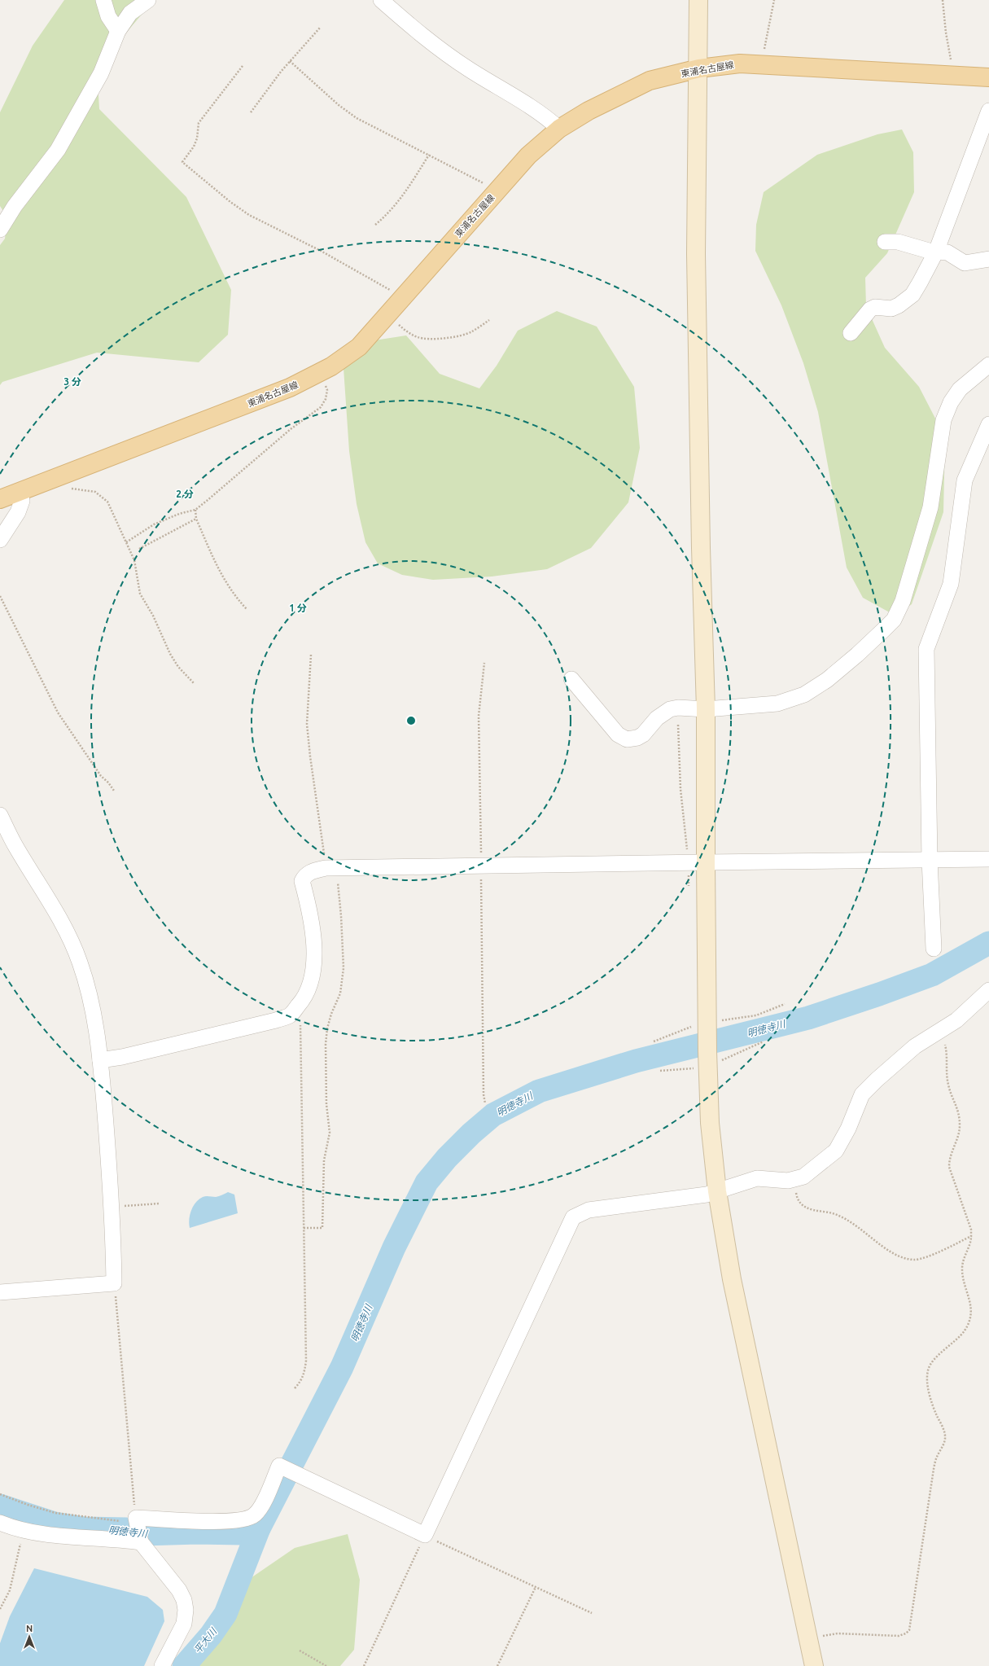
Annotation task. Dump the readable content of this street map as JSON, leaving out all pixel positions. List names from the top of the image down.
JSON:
{
  "streets": {
    "main road": ["東浦名古屋線"]
  },
  "water": ["明徳寺川", "平大川"],
  "north": "top",
  "rings": ["3 分", "2 分", "1 分"]
}
